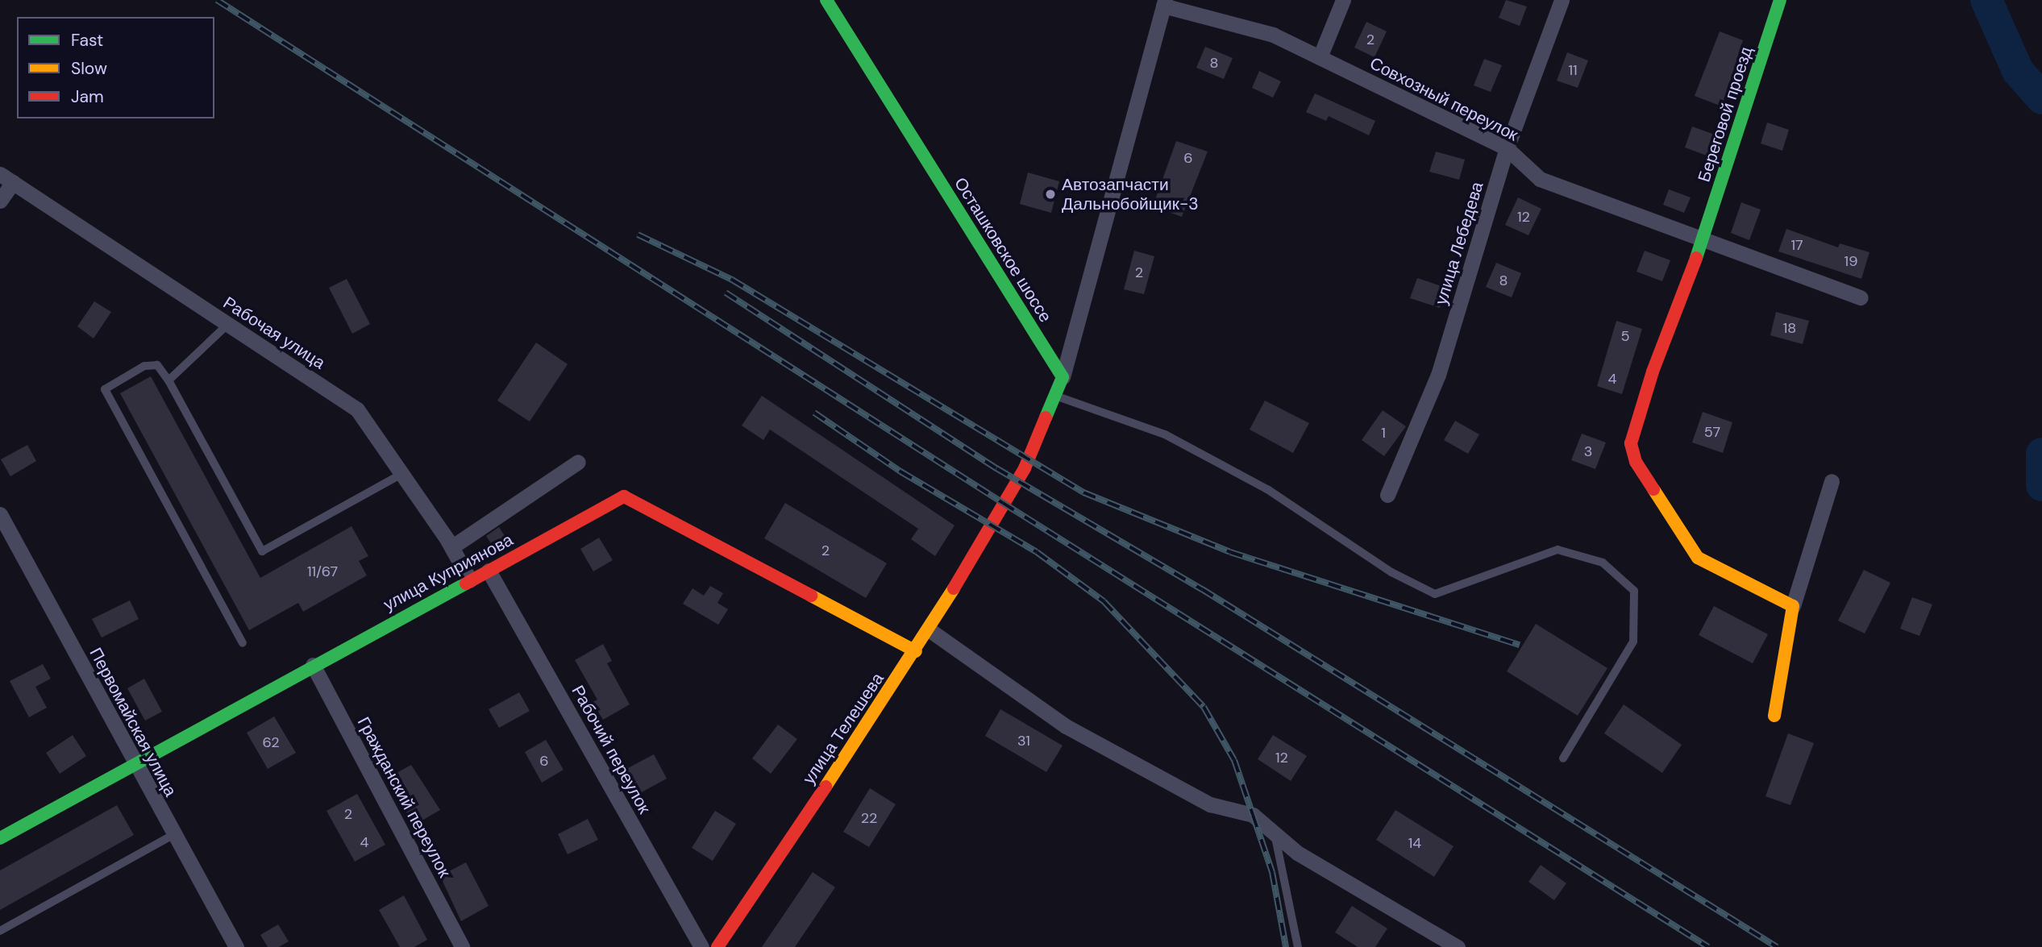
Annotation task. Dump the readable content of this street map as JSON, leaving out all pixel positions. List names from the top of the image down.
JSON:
{
  "streets": {
    "street": [
      "Совхозный переулок",
      "Береговой проезд",
      "улица Лебедева",
      "Осташковское шоссе",
      "Рабочая улица",
      "улица Куприянова",
      "Первомайская улица",
      "улица Телешева",
      "Рабочий переулок",
      "Гражданский переулок"
    ]
  },
  "crossings": [
    ["Совхозный переулок", "Береговой проезд"],
    ["Совхозный переулок", "улица Лебедева"],
    ["Рабочая улица", "улица Куприянова"],
    ["улица Куприянова", "Первомайская улица"],
    ["улица Куприянова", "улица Телешева"],
    ["улица Куприянова", "Рабочий переулок"],
    ["улица Куприянова", "Гражданский переулок"]
  ],
  "places": ["Автозапчасти Дальнобойщик-3"],
  "house_numbers": [
    "2",
    "8",
    "11",
    "6",
    "12",
    "17",
    "19",
    "2",
    "8",
    "18",
    "5",
    "4",
    "57",
    "1",
    "3",
    "2",
    "11/67",
    "31",
    "62",
    "12",
    "6",
    "2",
    "22",
    "4",
    "14"
  ],
  "legend": ["Fast", "Slow", "Jam"]
}
